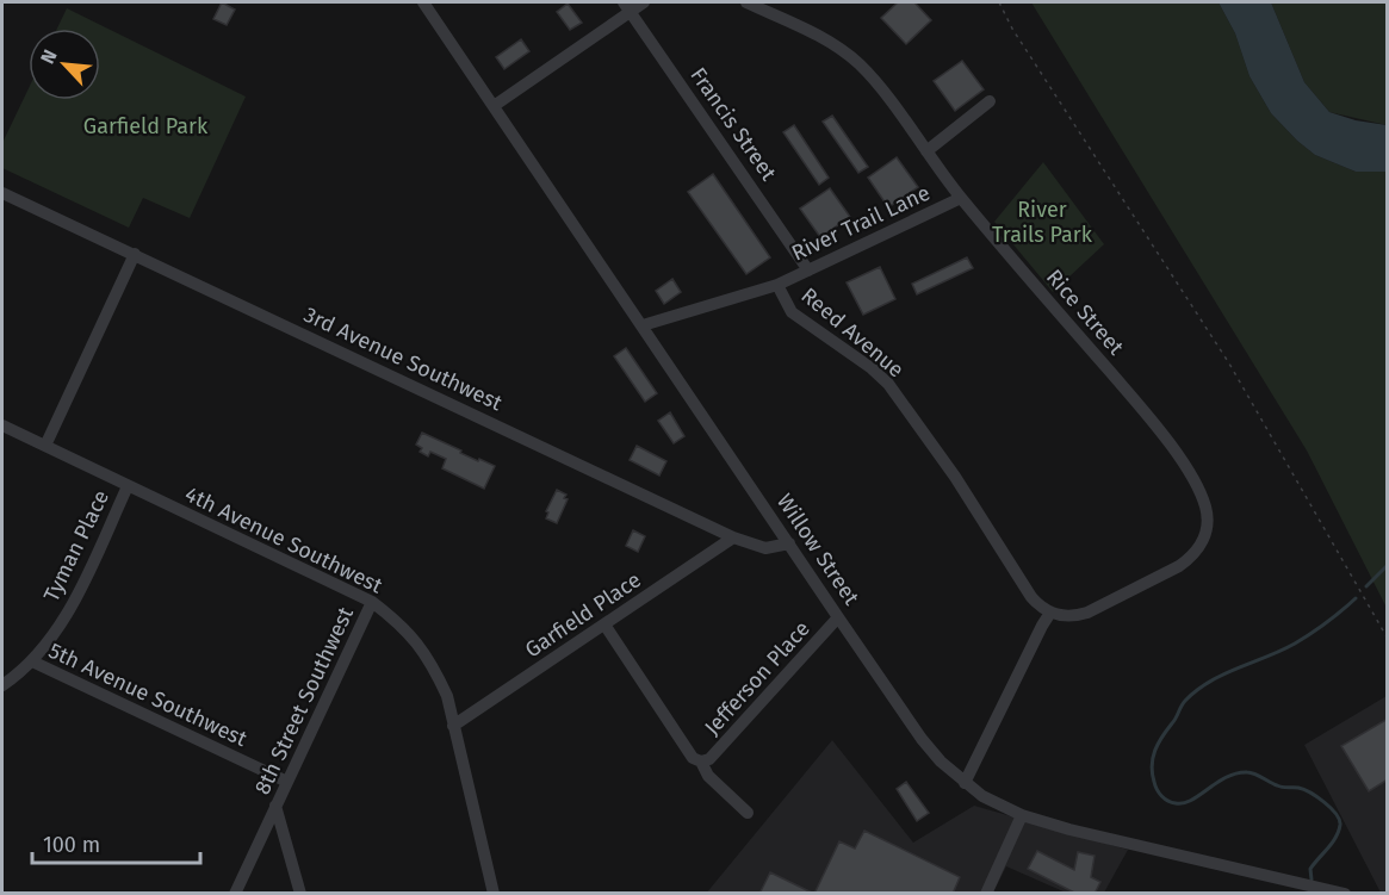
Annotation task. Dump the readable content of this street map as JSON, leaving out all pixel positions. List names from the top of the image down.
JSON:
{
  "streets": {
    "street": [
      "Francis Street",
      "River Trail Lane",
      "Rice Street",
      "Reed Avenue",
      "3rd Avenue Southwest",
      "4th Avenue Southwest",
      "Tyman Place",
      "Willow Street",
      "Garfield Place",
      "Jefferson Place",
      "5th Avenue Southwest",
      "8th Street Southwest"
    ]
  },
  "crossings": [
    ["Francis Street", "River Trail Lane"],
    ["River Trail Lane", "Rice Street"],
    ["River Trail Lane", "Reed Avenue"],
    ["Rice Street", "Reed Avenue"],
    ["Reed Avenue", "Willow Street"],
    ["3rd Avenue Southwest", "Willow Street"],
    ["3rd Avenue Southwest", "Garfield Place"],
    ["4th Avenue Southwest", "Tyman Place"],
    ["4th Avenue Southwest", "Garfield Place"],
    ["4th Avenue Southwest", "8th Street Southwest"],
    ["Tyman Place", "5th Avenue Southwest"],
    ["Willow Street", "Jefferson Place"],
    ["5th Avenue Southwest", "8th Street Southwest"]
  ],
  "parks": ["Garfield Park", "River Trails Park"],
  "scale_bar": "100 m",
  "north": "top left"
}
